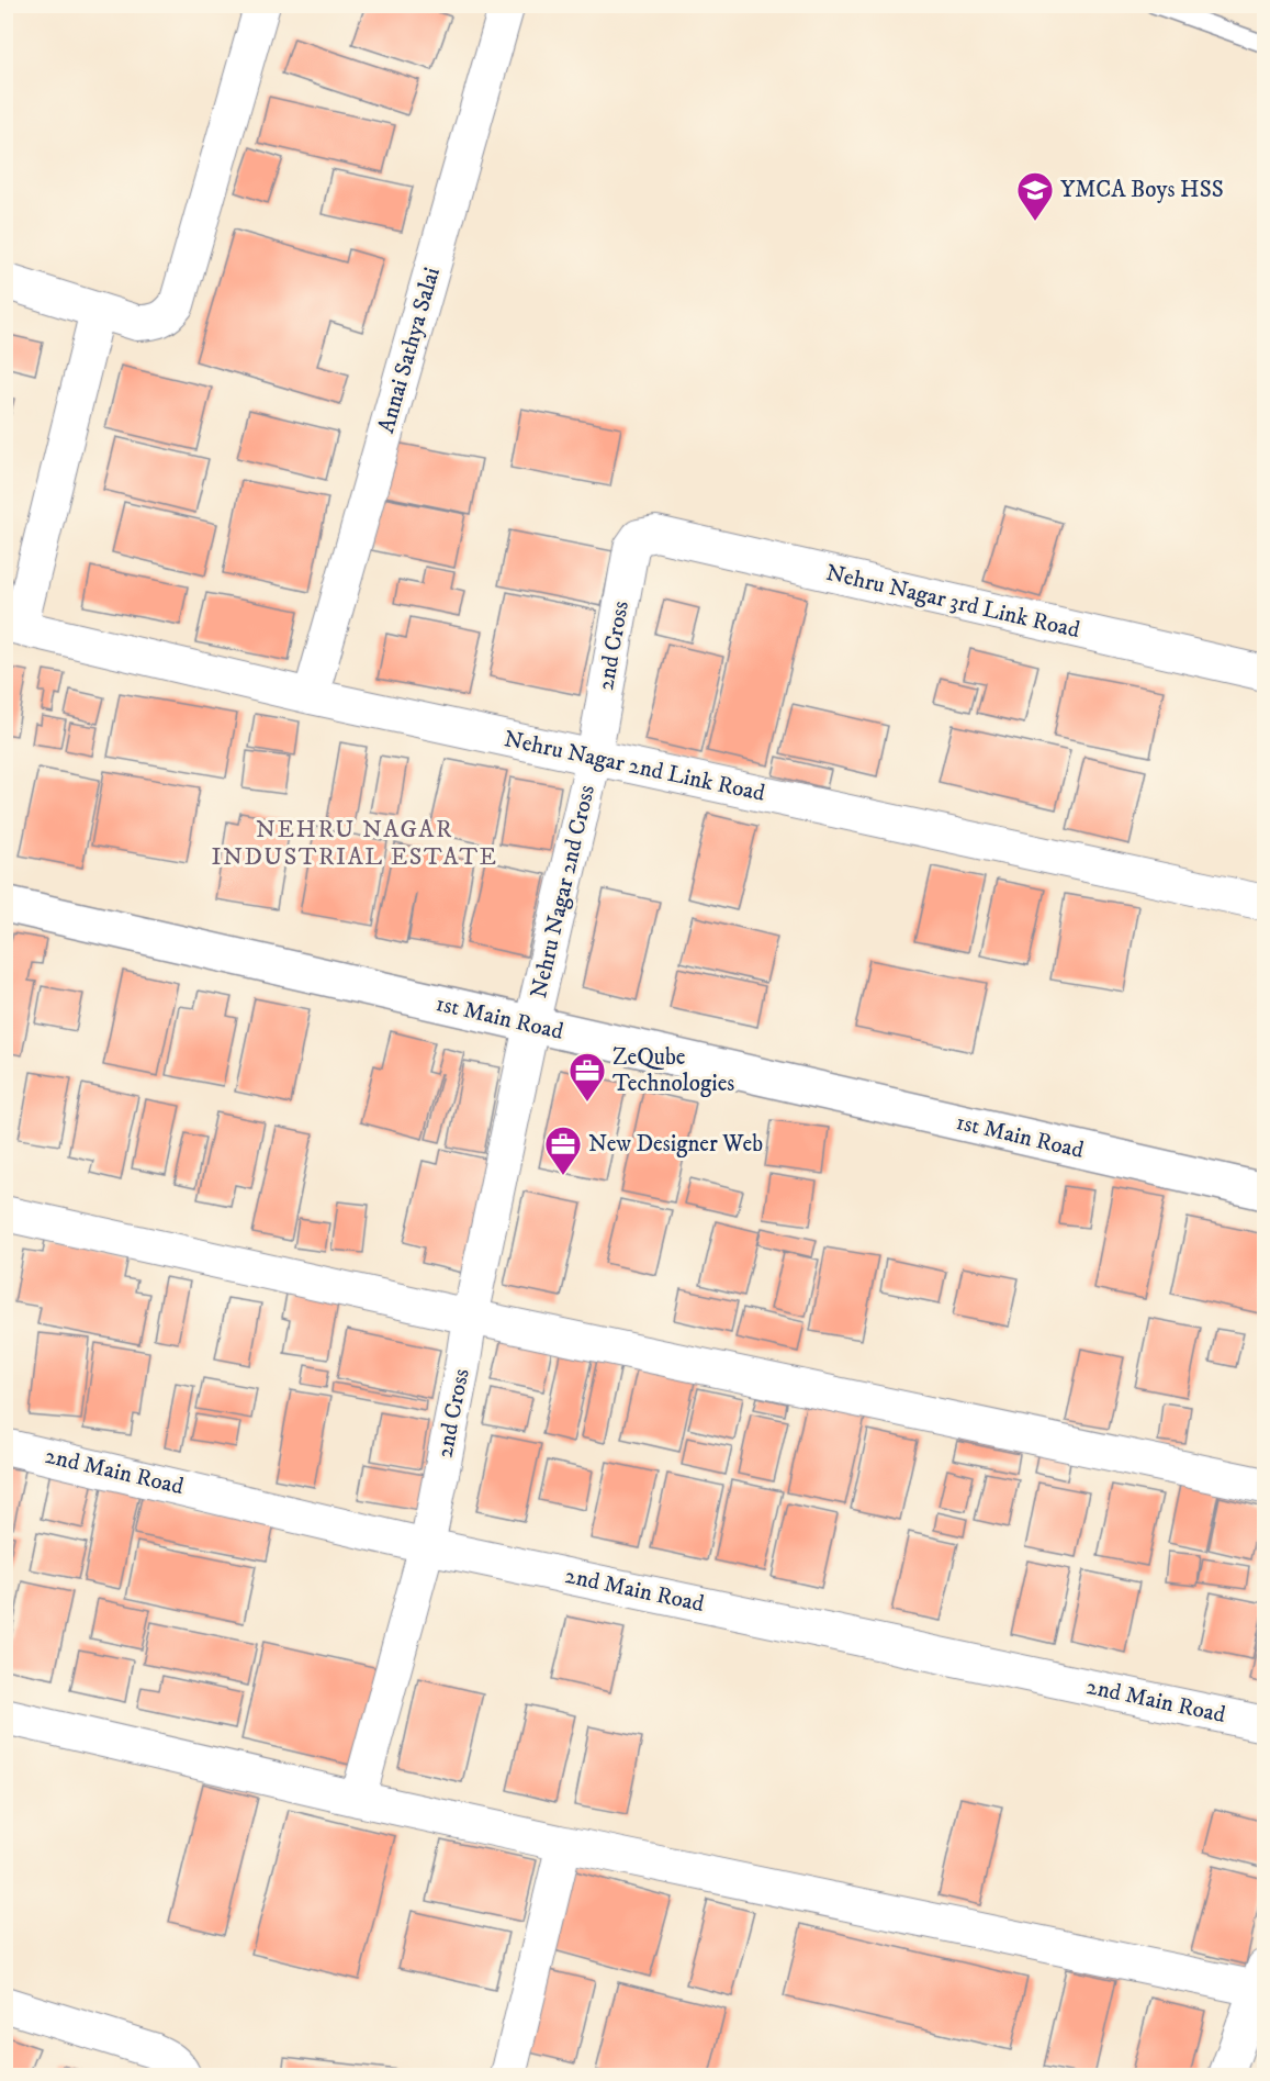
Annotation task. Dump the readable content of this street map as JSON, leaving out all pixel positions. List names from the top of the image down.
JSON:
{
  "streets": {
    "street": [
      "Annai Sathya Salai",
      "Nehru Nagar 3rd Link Road",
      "2nd Cross",
      "Nehru Nagar 2nd Link Road",
      "Nehru Nagar 2nd Cross",
      "1st Main Road",
      "2nd Main Road"
    ]
  },
  "crossings": [
    ["Annai Sathya Salai", "Nehru Nagar 2nd Link Road"],
    ["Nehru Nagar 3rd Link Road", "2nd Cross"],
    ["2nd Cross", "Nehru Nagar 2nd Link Road"],
    ["2nd Cross", "Nehru Nagar 2nd Cross"],
    ["2nd Cross", "1st Main Road"],
    ["2nd Cross", "2nd Main Road"],
    ["Nehru Nagar 2nd Link Road", "Nehru Nagar 2nd Cross"],
    ["Nehru Nagar 2nd Cross", "1st Main Road"]
  ],
  "districts": ["NEHRU NAGAR INDUSTRIAL ESTATE"],
  "places": {
    "school or university": ["YMCA Boys HSS"],
    "office": ["ZeQube Technologies", "New Designer Web"]
  }
}
